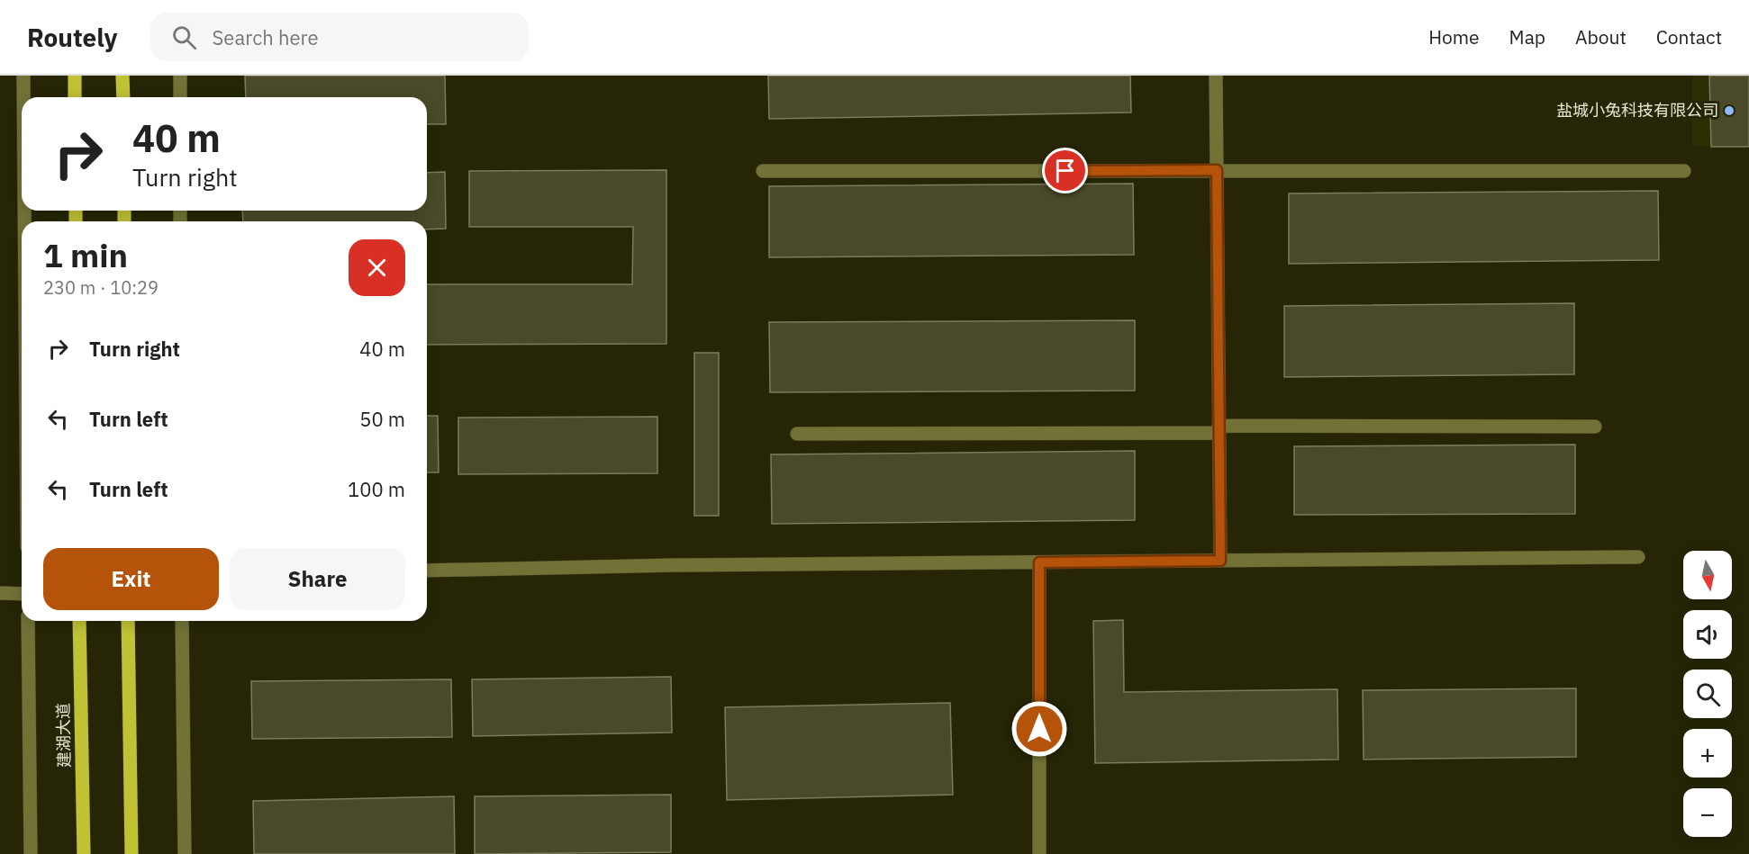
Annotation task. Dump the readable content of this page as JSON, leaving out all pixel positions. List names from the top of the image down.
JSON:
{
  "streets": {
    "main road": ["建湖大道"]
  },
  "places": ["盐城小兔科技有限公司"],
  "north": "bottom",
  "page": {
    "header": "Routely",
    "search": "Search here",
    "nav": [
      "Home",
      "Map",
      "About",
      "Contact"
    ],
    "turn": ["40 m", "Turn right"],
    "heading": ["1 min", "230 m · 10:29"],
    "list": [
      {
        "name": "Turn right",
        "value": "40 m"
      },
      {
        "name": "Turn left",
        "value": "50 m"
      },
      {
        "name": "Turn left",
        "value": "100 m"
      }
    ],
    "buttons": ["Exit", "Share"],
    "map_buttons": ["+", "−"]
  }
}
